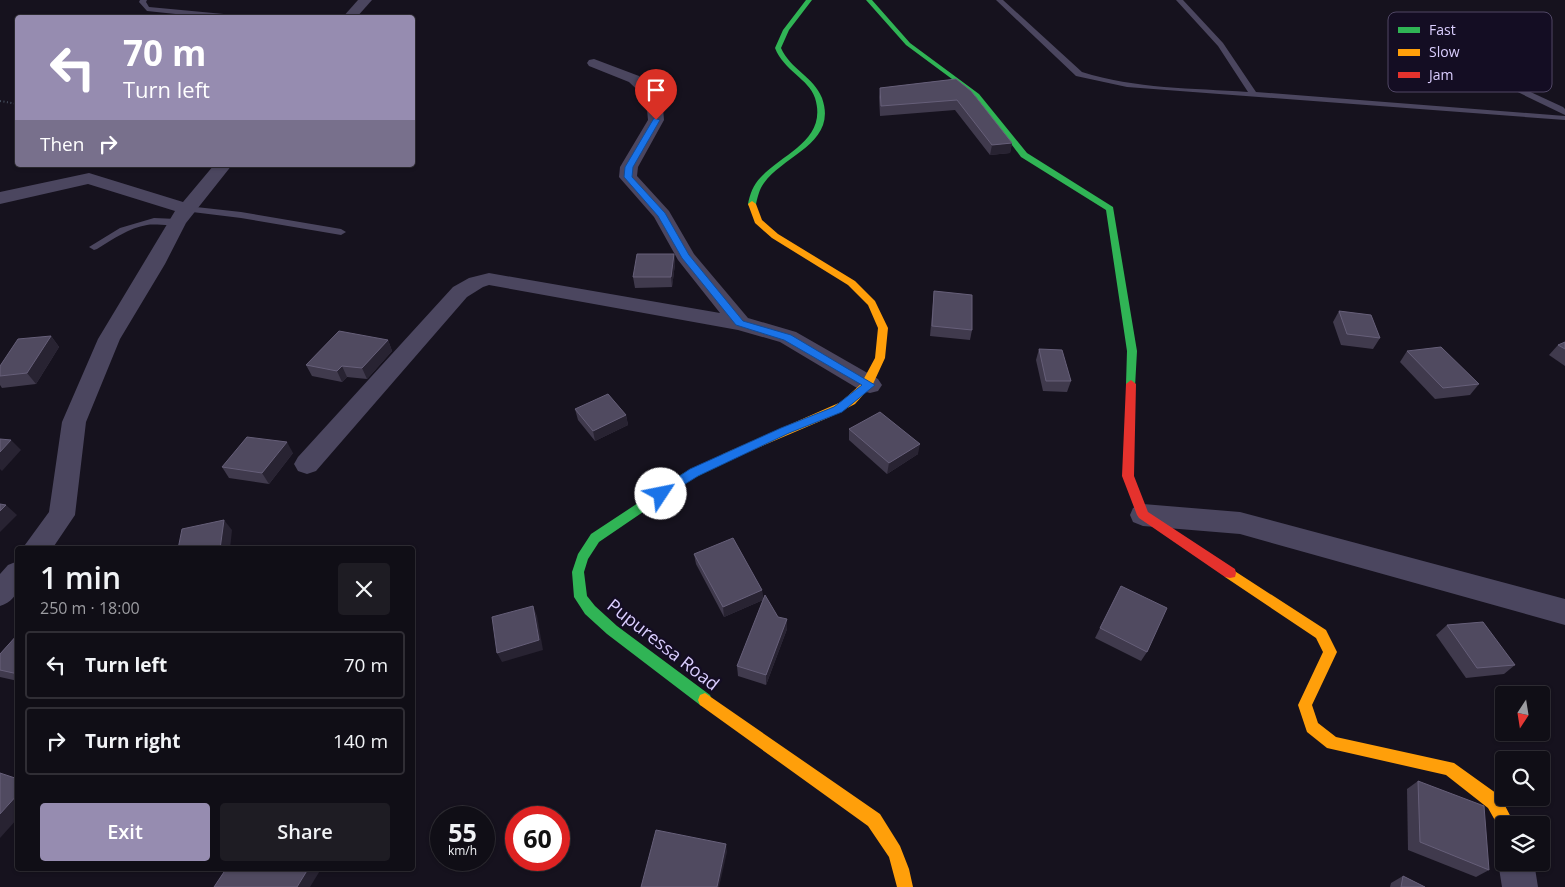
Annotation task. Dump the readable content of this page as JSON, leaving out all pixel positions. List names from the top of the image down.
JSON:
{
  "streets": {
    "main road": ["Pupuressa Road"]
  },
  "legend": ["Fast", "Slow", "Jam"],
  "north": "bottom",
  "page": {
    "turn": ["70 m", "Turn left"],
    "then": "Then",
    "heading": ["1 min", "250 m · 18:00"],
    "list": [
      {
        "name": "Turn left",
        "value": "70 m"
      },
      {
        "name": "Turn right",
        "value": "140 m"
      }
    ],
    "buttons": ["Exit", "Share"],
    "speed": "55 km/h",
    "limit": "60"
  }
}
